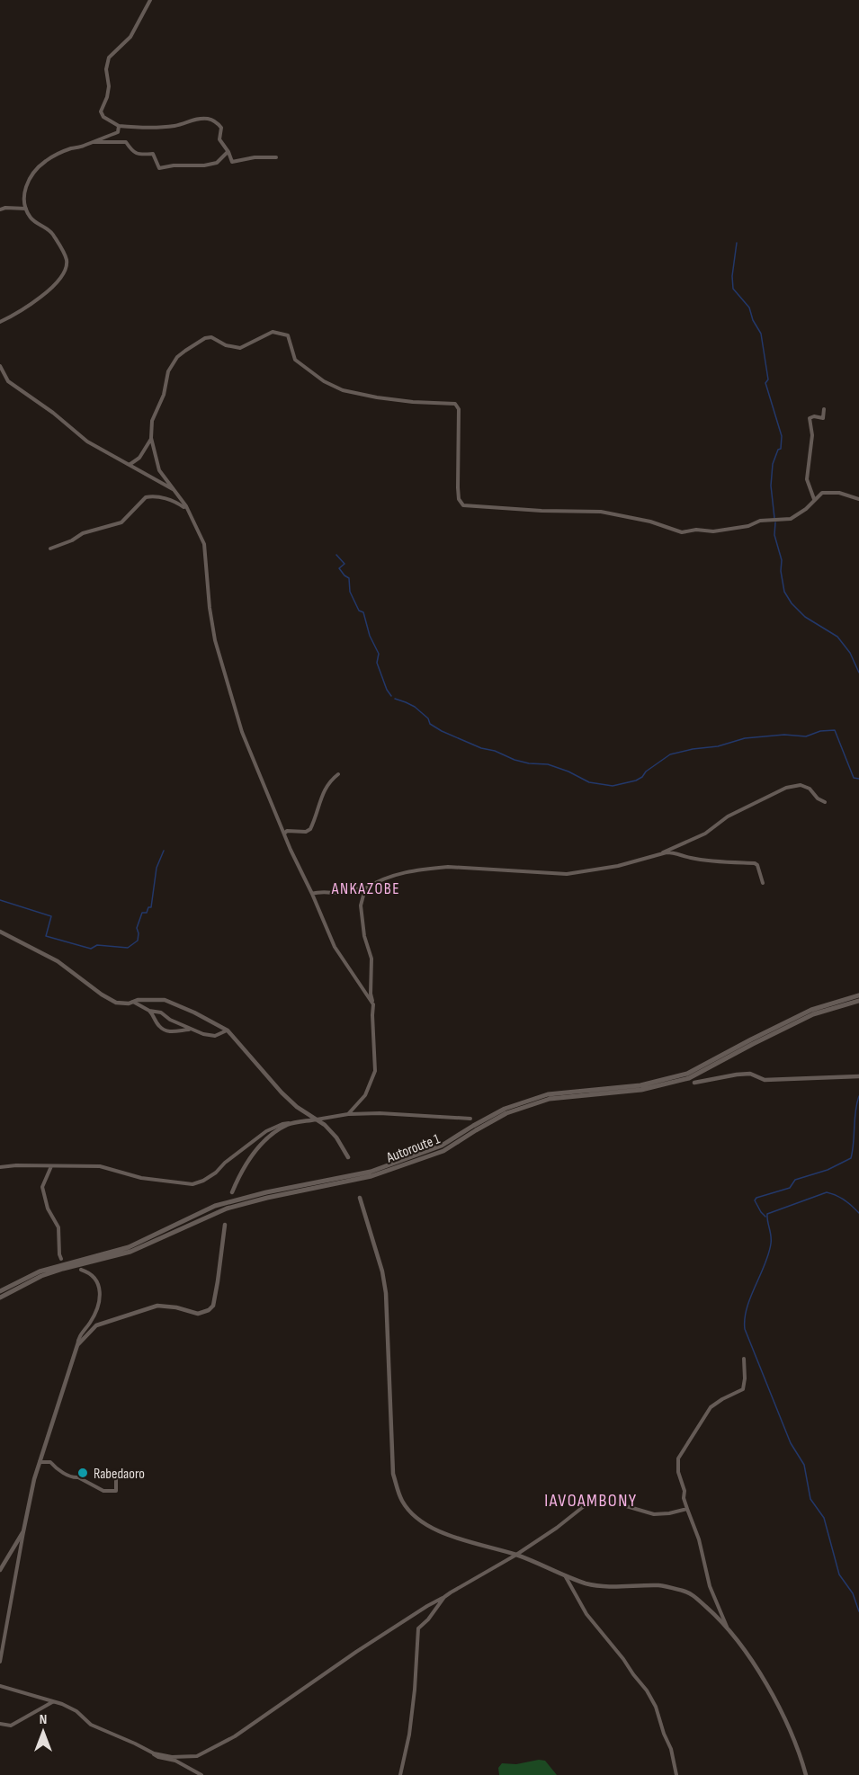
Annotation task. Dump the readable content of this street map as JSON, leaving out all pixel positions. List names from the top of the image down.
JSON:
{
  "streets": {
    "main road": ["Autoroute 1"]
  },
  "districts": ["ANKAZOBE", "IAVOAMBONY"],
  "places": ["Rabedaoro"],
  "north": "top"
}
